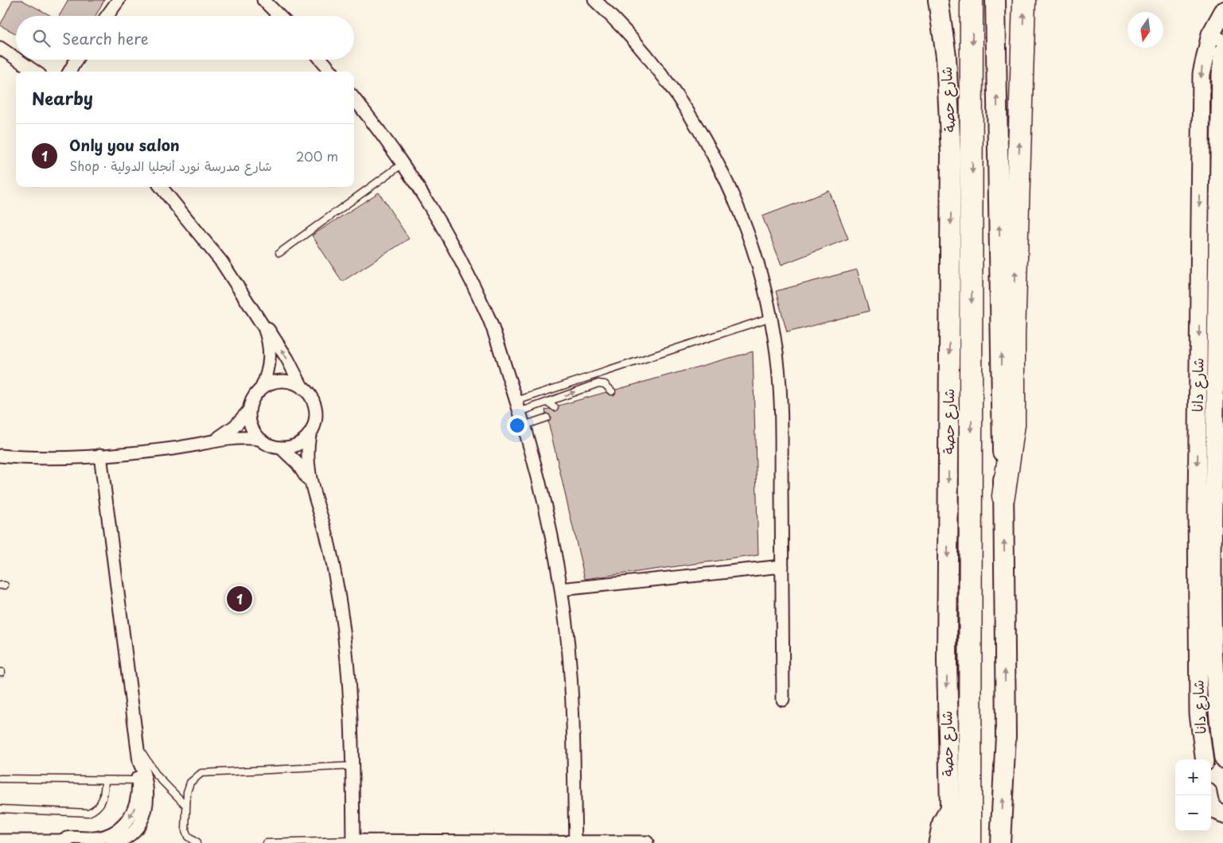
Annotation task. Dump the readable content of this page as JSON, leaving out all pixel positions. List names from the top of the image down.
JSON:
{
  "streets": {
    "main road": ["شارع حصة"],
    "street": ["شارع دانا"]
  },
  "north": "bottom",
  "page": {
    "search": "Search here",
    "heading": "Nearby",
    "list": [
      {
        "mark": "1",
        "name": "Only you salon",
        "note": "Shop · شارع مدرسة نورد أنجليا الدولية",
        "value": "200 m"
      }
    ],
    "pins": "1",
    "map_buttons": ["+", "−"]
  }
}
